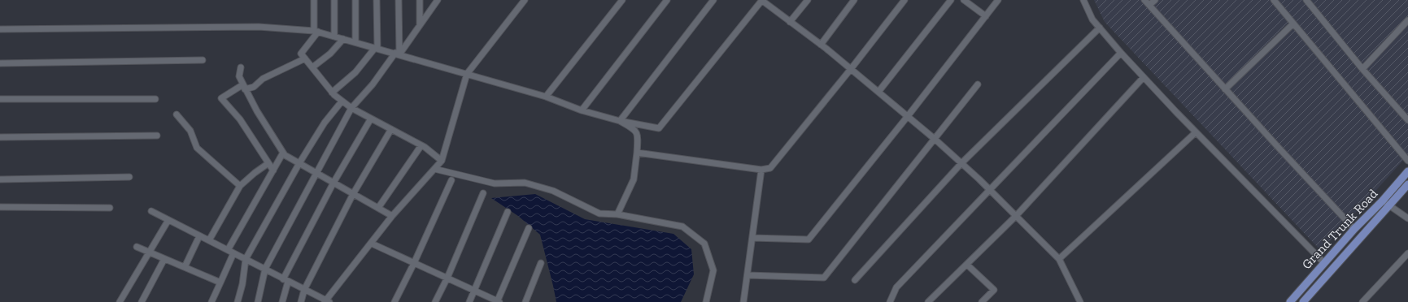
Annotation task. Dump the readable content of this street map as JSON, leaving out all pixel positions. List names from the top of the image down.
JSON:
{
  "streets": {
    "main road": ["Grand Trunk Road"]
  }
}
